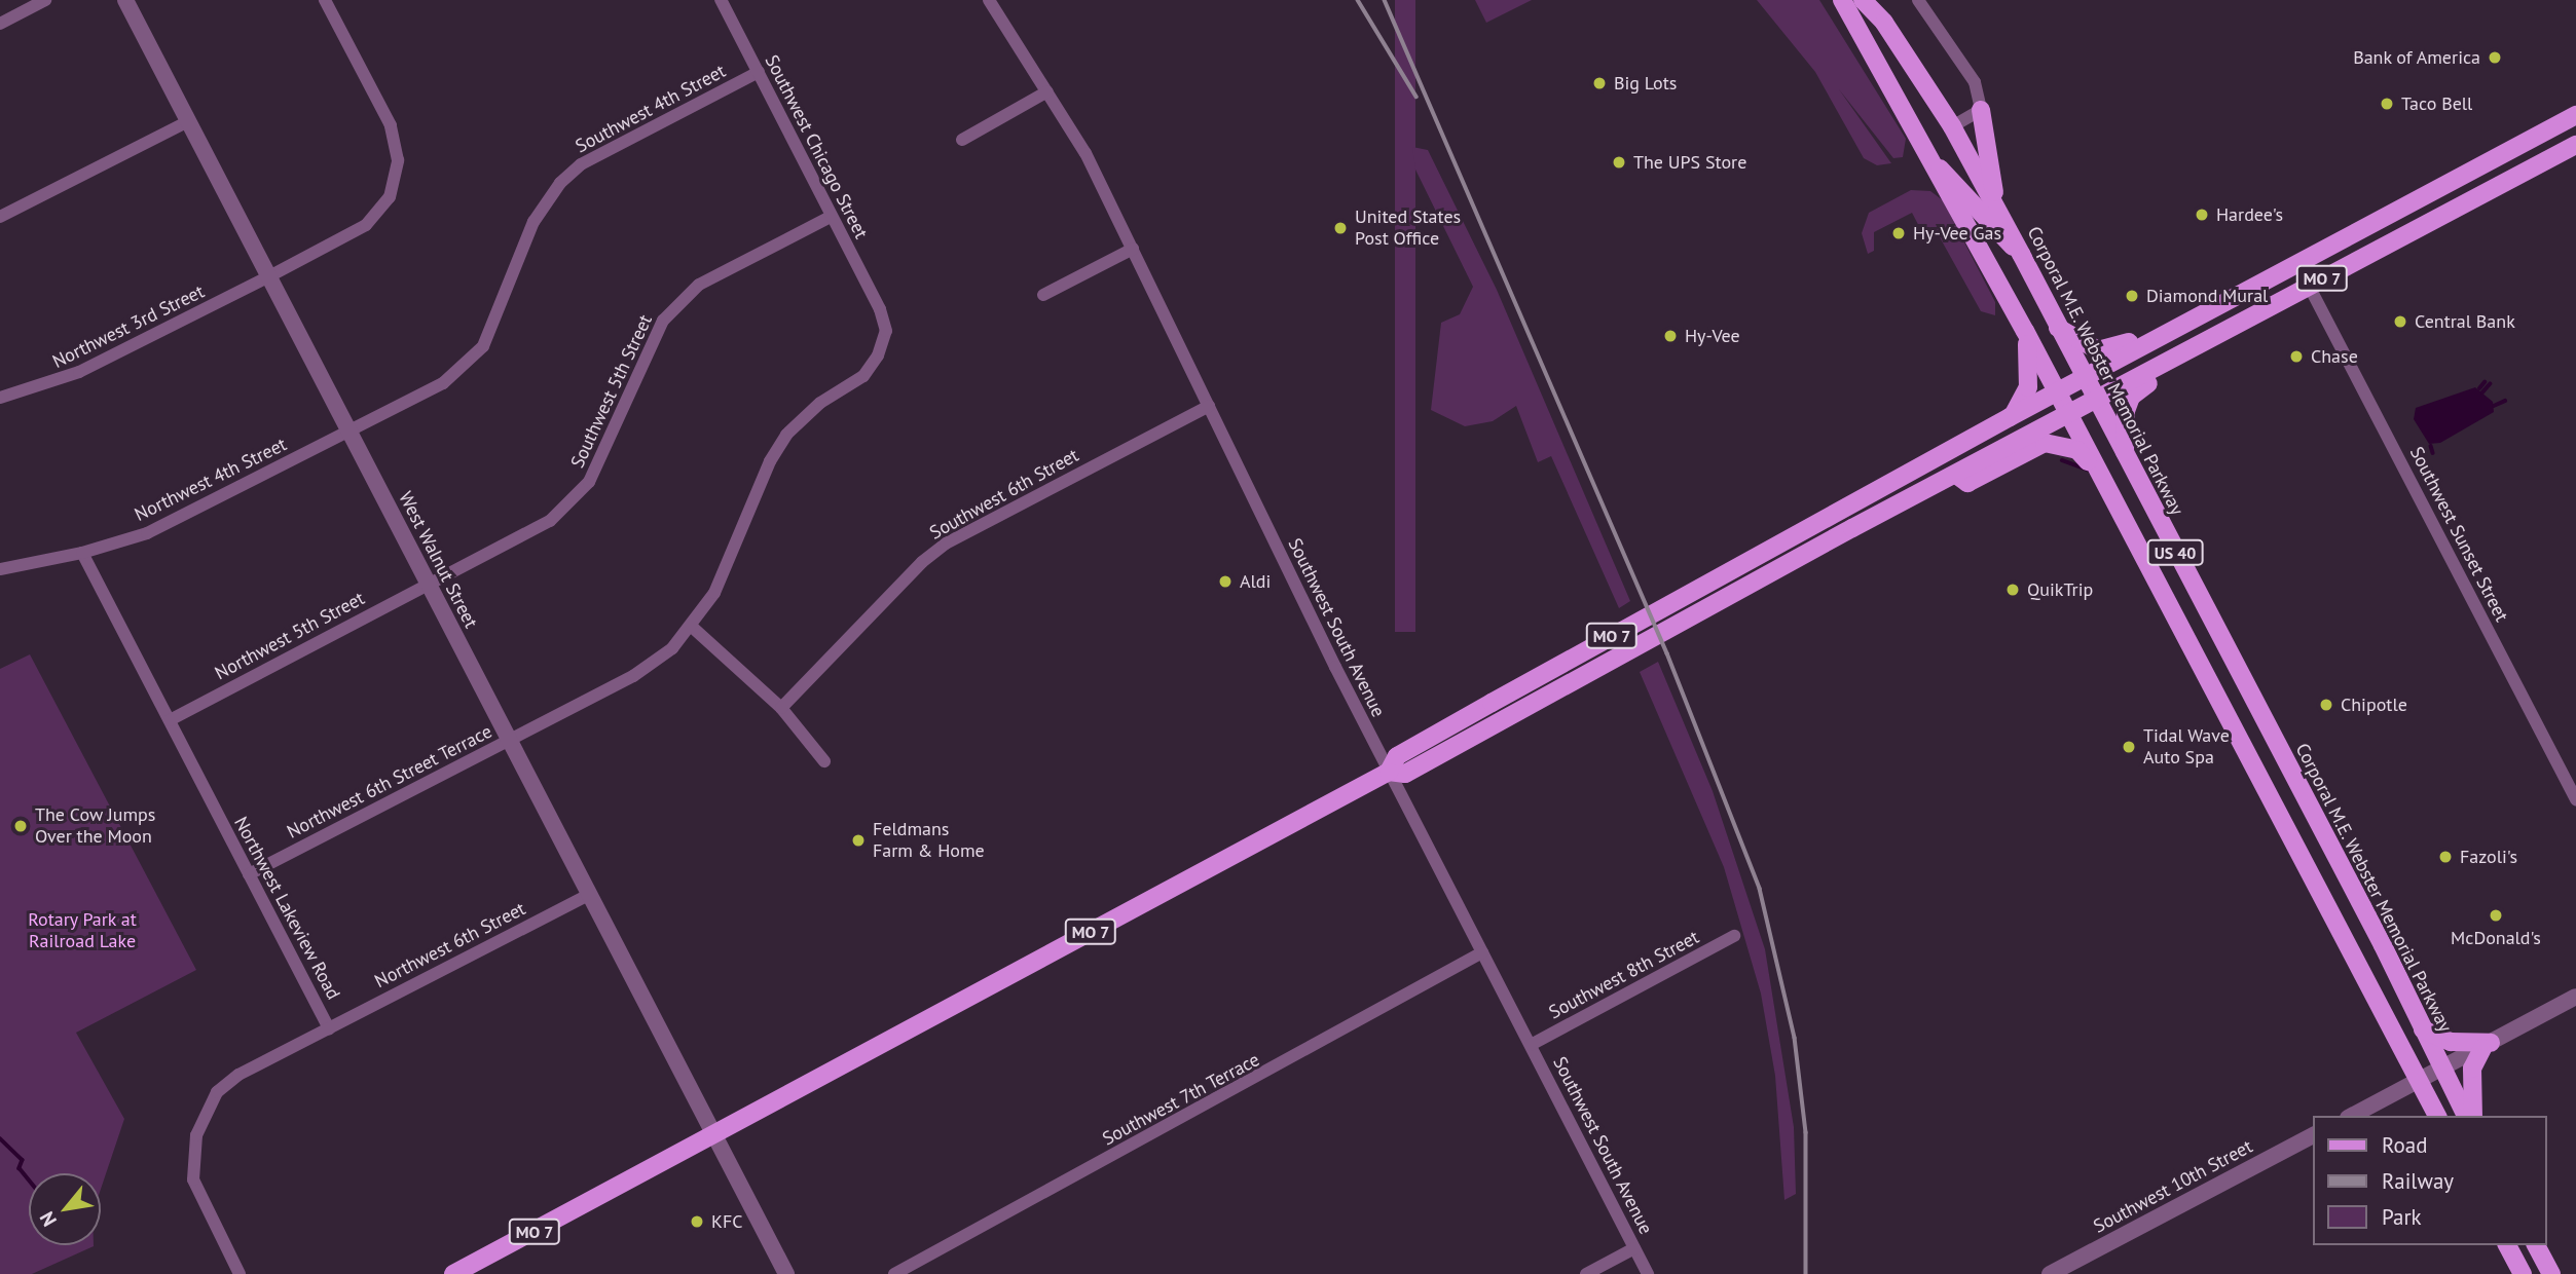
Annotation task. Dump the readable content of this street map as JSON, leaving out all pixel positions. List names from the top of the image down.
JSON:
{
  "streets": {
    "main road": ["MO 7", "Corporal M.E. Webster Memorial Parkway", "US 40"],
    "street": [
      "Southwest 4th Street",
      "Southwest Chicago Street",
      "Northwest 3rd Street",
      "Southwest 5th Street",
      "Northwest 4th Street",
      "Southwest 6th Street",
      "Southwest Sunset Street",
      "West Walnut Street",
      "Southwest South Avenue",
      "Northwest 5th Street",
      "Northwest 6th Street Terrace",
      "Northwest Lakeview Road",
      "Northwest 6th Street",
      "Southwest 8th Street",
      "Southwest 7th Terrace",
      "Southwest 10th Street"
    ]
  },
  "crossings": [
    ["Southwest 4th Street", "Southwest Chicago Street"],
    ["Southwest 4th Street", "Northwest 4th Street"],
    ["Southwest 4th Street", "West Walnut Street"],
    ["Southwest Chicago Street", "Southwest 5th Street"],
    ["Southwest Chicago Street", "Northwest 6th Street Terrace"],
    ["MO 7", "Corporal M.E. Webster Memorial Parkway"],
    ["MO 7", "Southwest Sunset Street"],
    ["MO 7", "US 40"],
    ["MO 7", "West Walnut Street"],
    ["MO 7", "Southwest South Avenue"],
    ["Northwest 3rd Street", "West Walnut Street"],
    ["Southwest 5th Street", "West Walnut Street"],
    ["Southwest 5th Street", "Northwest 5th Street"],
    ["Northwest 4th Street", "West Walnut Street"],
    ["Northwest 4th Street", "Northwest Lakeview Road"],
    ["Southwest 6th Street", "Southwest South Avenue"],
    ["West Walnut Street", "Northwest 5th Street"],
    ["West Walnut Street", "Northwest 6th Street Terrace"],
    ["West Walnut Street", "Northwest 6th Street"],
    ["Southwest South Avenue", "Southwest 8th Street"],
    ["Southwest South Avenue", "Southwest 7th Terrace"],
    ["Northwest 5th Street", "Northwest Lakeview Road"],
    ["Northwest 6th Street Terrace", "Northwest Lakeview Road"],
    ["Northwest Lakeview Road", "Northwest 6th Street"]
  ],
  "parks": ["Rotary Park at Railroad Lake"],
  "places": [
    "Bank of America",
    "Big Lots",
    "Taco Bell",
    "The UPS Store",
    "Hardee's",
    "United States Post Office",
    "Hy-Vee Gas",
    "Diamond Mural",
    "Central Bank",
    "Hy-Vee",
    "Chase",
    "Aldi",
    "QuikTrip",
    "Chipotle",
    "Tidal Wave Auto Spa",
    "The Cow Jumps Over the Moon",
    "Feldmans Farm & Home",
    "Fazoli's",
    "McDonald's",
    "KFC"
  ],
  "legend": ["Road", "Railway", "Park"],
  "north": "bottom left"
}
